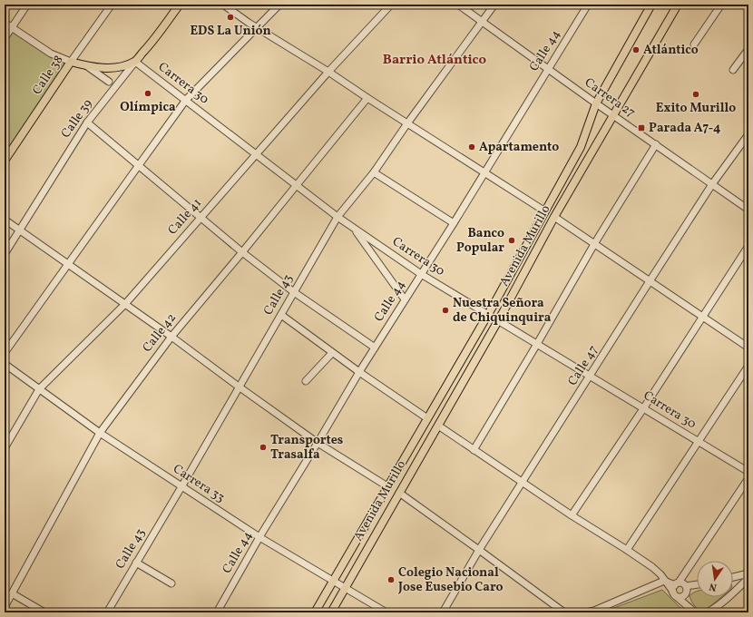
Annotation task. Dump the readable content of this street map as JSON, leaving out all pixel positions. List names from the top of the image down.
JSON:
{
  "streets": {
    "main road": ["Calle 38", "Calle 39", "Avenida Murillo"],
    "street": [
      "Calle 44",
      "Carrera 30",
      "Carrera 27",
      "Calle 41",
      "Calle 43",
      "Calle 42",
      "Calle 47",
      "Carrera 33"
    ]
  },
  "crossings": [
    ["Calle 44", "Carrera 30"],
    ["Calle 44", "Carrera 27"],
    ["Calle 44", "Carrera 33"],
    ["Carrera 30", "Calle 39"],
    ["Carrera 30", "Calle 41"],
    ["Carrera 30", "Avenida Murillo"],
    ["Carrera 30", "Calle 43"],
    ["Carrera 30", "Calle 42"],
    ["Carrera 30", "Calle 47"],
    ["Carrera 27", "Avenida Murillo"],
    ["Carrera 27", "Calle 43"],
    ["Carrera 27", "Calle 47"],
    ["Calle 41", "Carrera 33"],
    ["Avenida Murillo", "Carrera 33"],
    ["Calle 43", "Carrera 33"],
    ["Calle 42", "Carrera 33"]
  ],
  "districts": ["Barrio Atlántico"],
  "places": {
    "other": [
      "EDS La Unión",
      "Atlántico",
      "Olímpica",
      "Exito Murillo",
      "Apartamento",
      "Banco Popular",
      "Nuestra Señora de Chiquinquira",
      "Transportes Trasalfa",
      "Colegio Nacional Jose Eusebio Caro"
    ],
    "transit": ["Parada A7-4"]
  },
  "north": "bottom"
}
